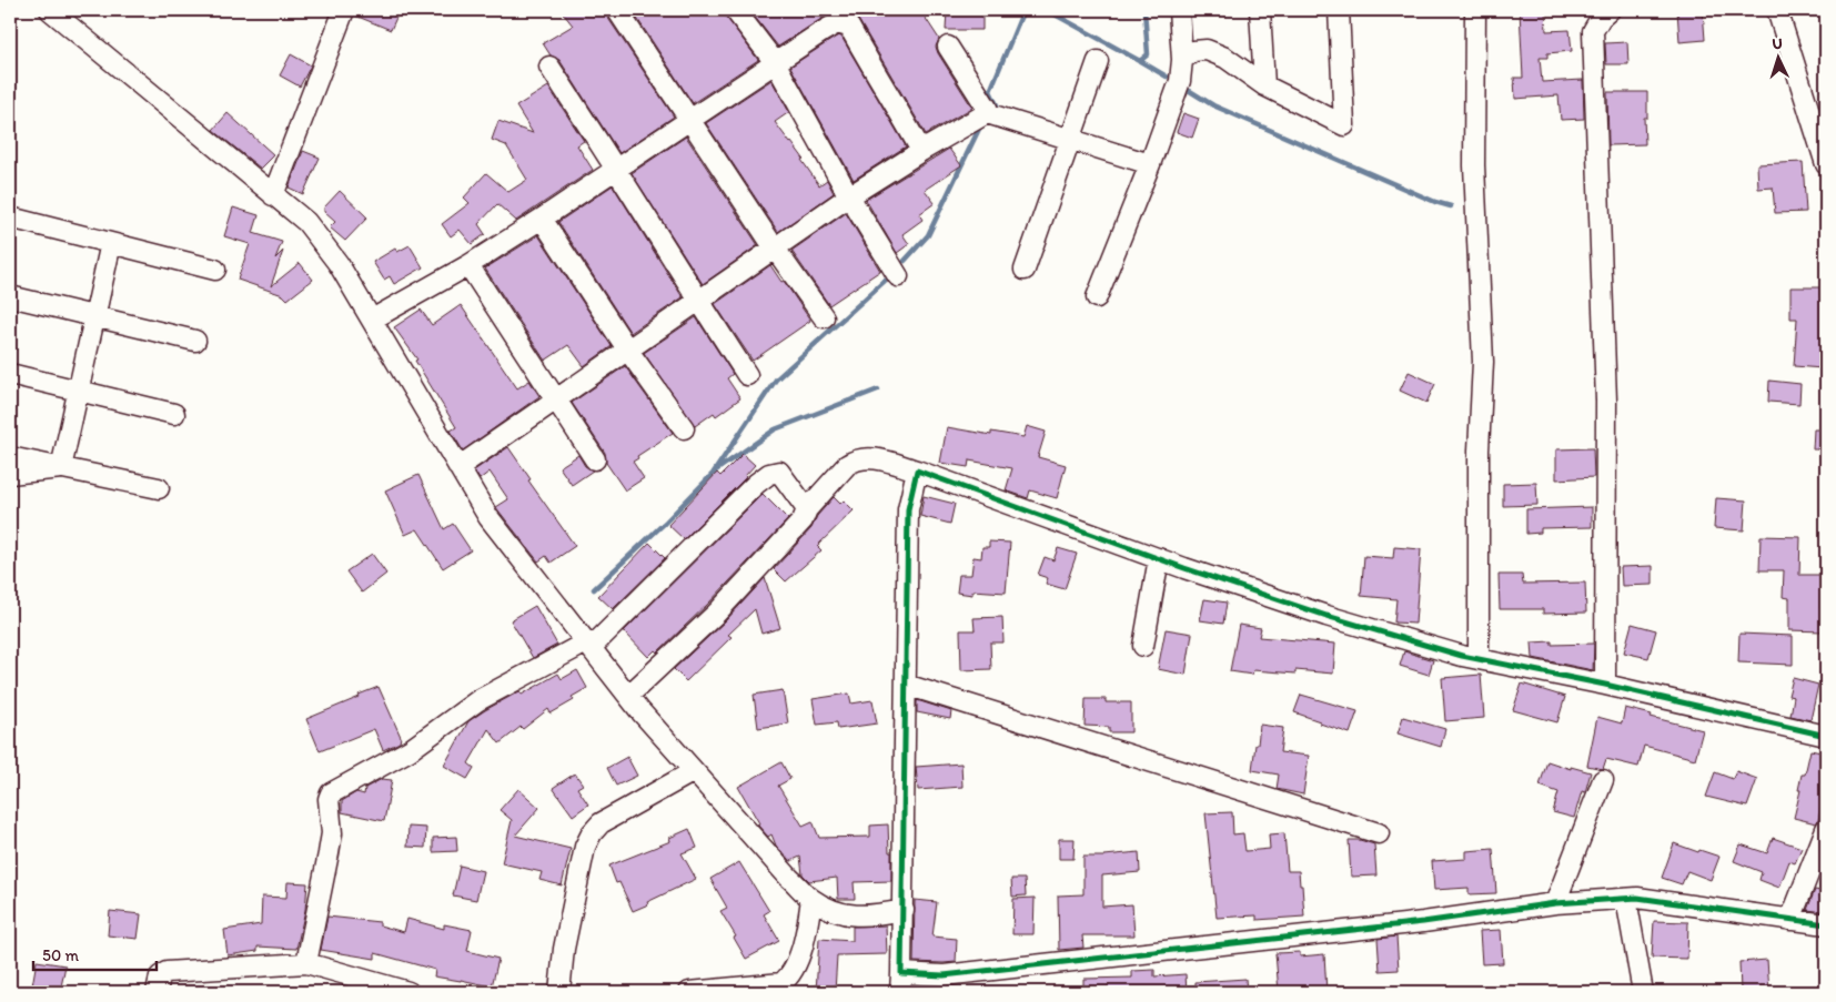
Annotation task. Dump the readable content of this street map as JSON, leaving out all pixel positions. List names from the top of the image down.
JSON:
{
  "scale_bar": "50 m",
  "north": "top"
}
